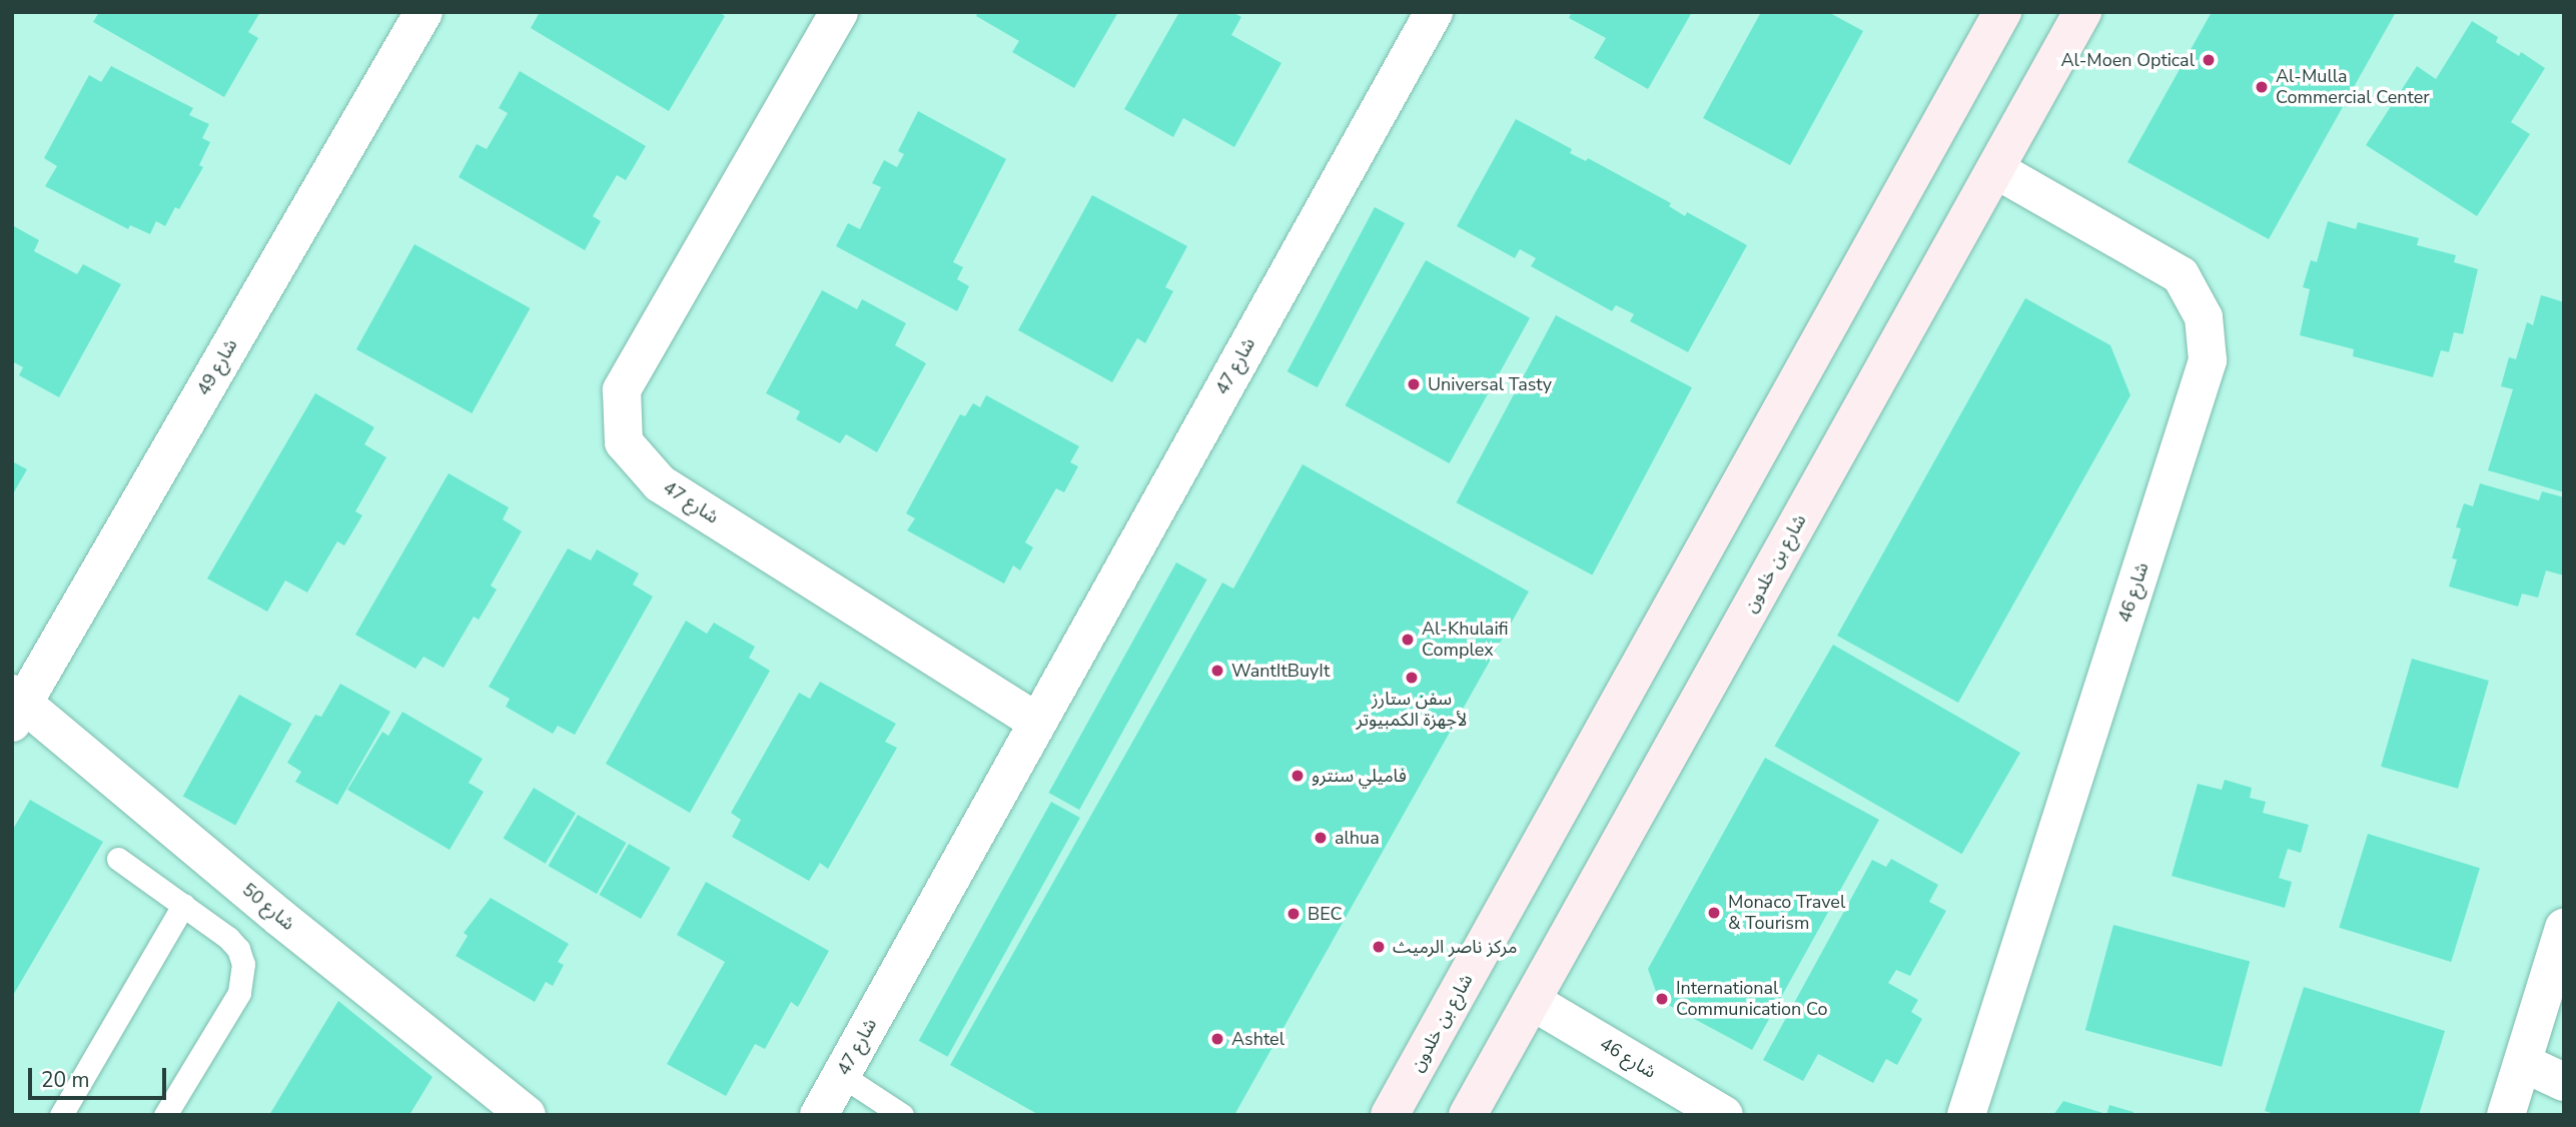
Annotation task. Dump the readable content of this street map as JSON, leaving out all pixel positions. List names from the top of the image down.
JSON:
{
  "streets": {
    "street": [
      "شارع 47",
      "شارع 49",
      "شارع بن خلدون",
      "شارع 46",
      "شارع 50"
    ]
  },
  "crossings": [
    ["شارع 49", "شارع 50"],
    ["شارع بن خلدون", "شارع 46"]
  ],
  "places": [
    "Al-Moen Optical",
    "Al-Mulla Commercial Center",
    "Universal Tasty",
    "Al-Khulaifi Complex",
    "WantItBuyIt",
    "سفن ستارز لأجهزة الكمبيوتر",
    "فاميلي سنترو",
    "alhua",
    "Monaco Travel & Tourism",
    "BEC",
    "مركز ناصر الرميث",
    "International Communication Co",
    "Ashtel"
  ],
  "scale_bar": "20 m"
}
